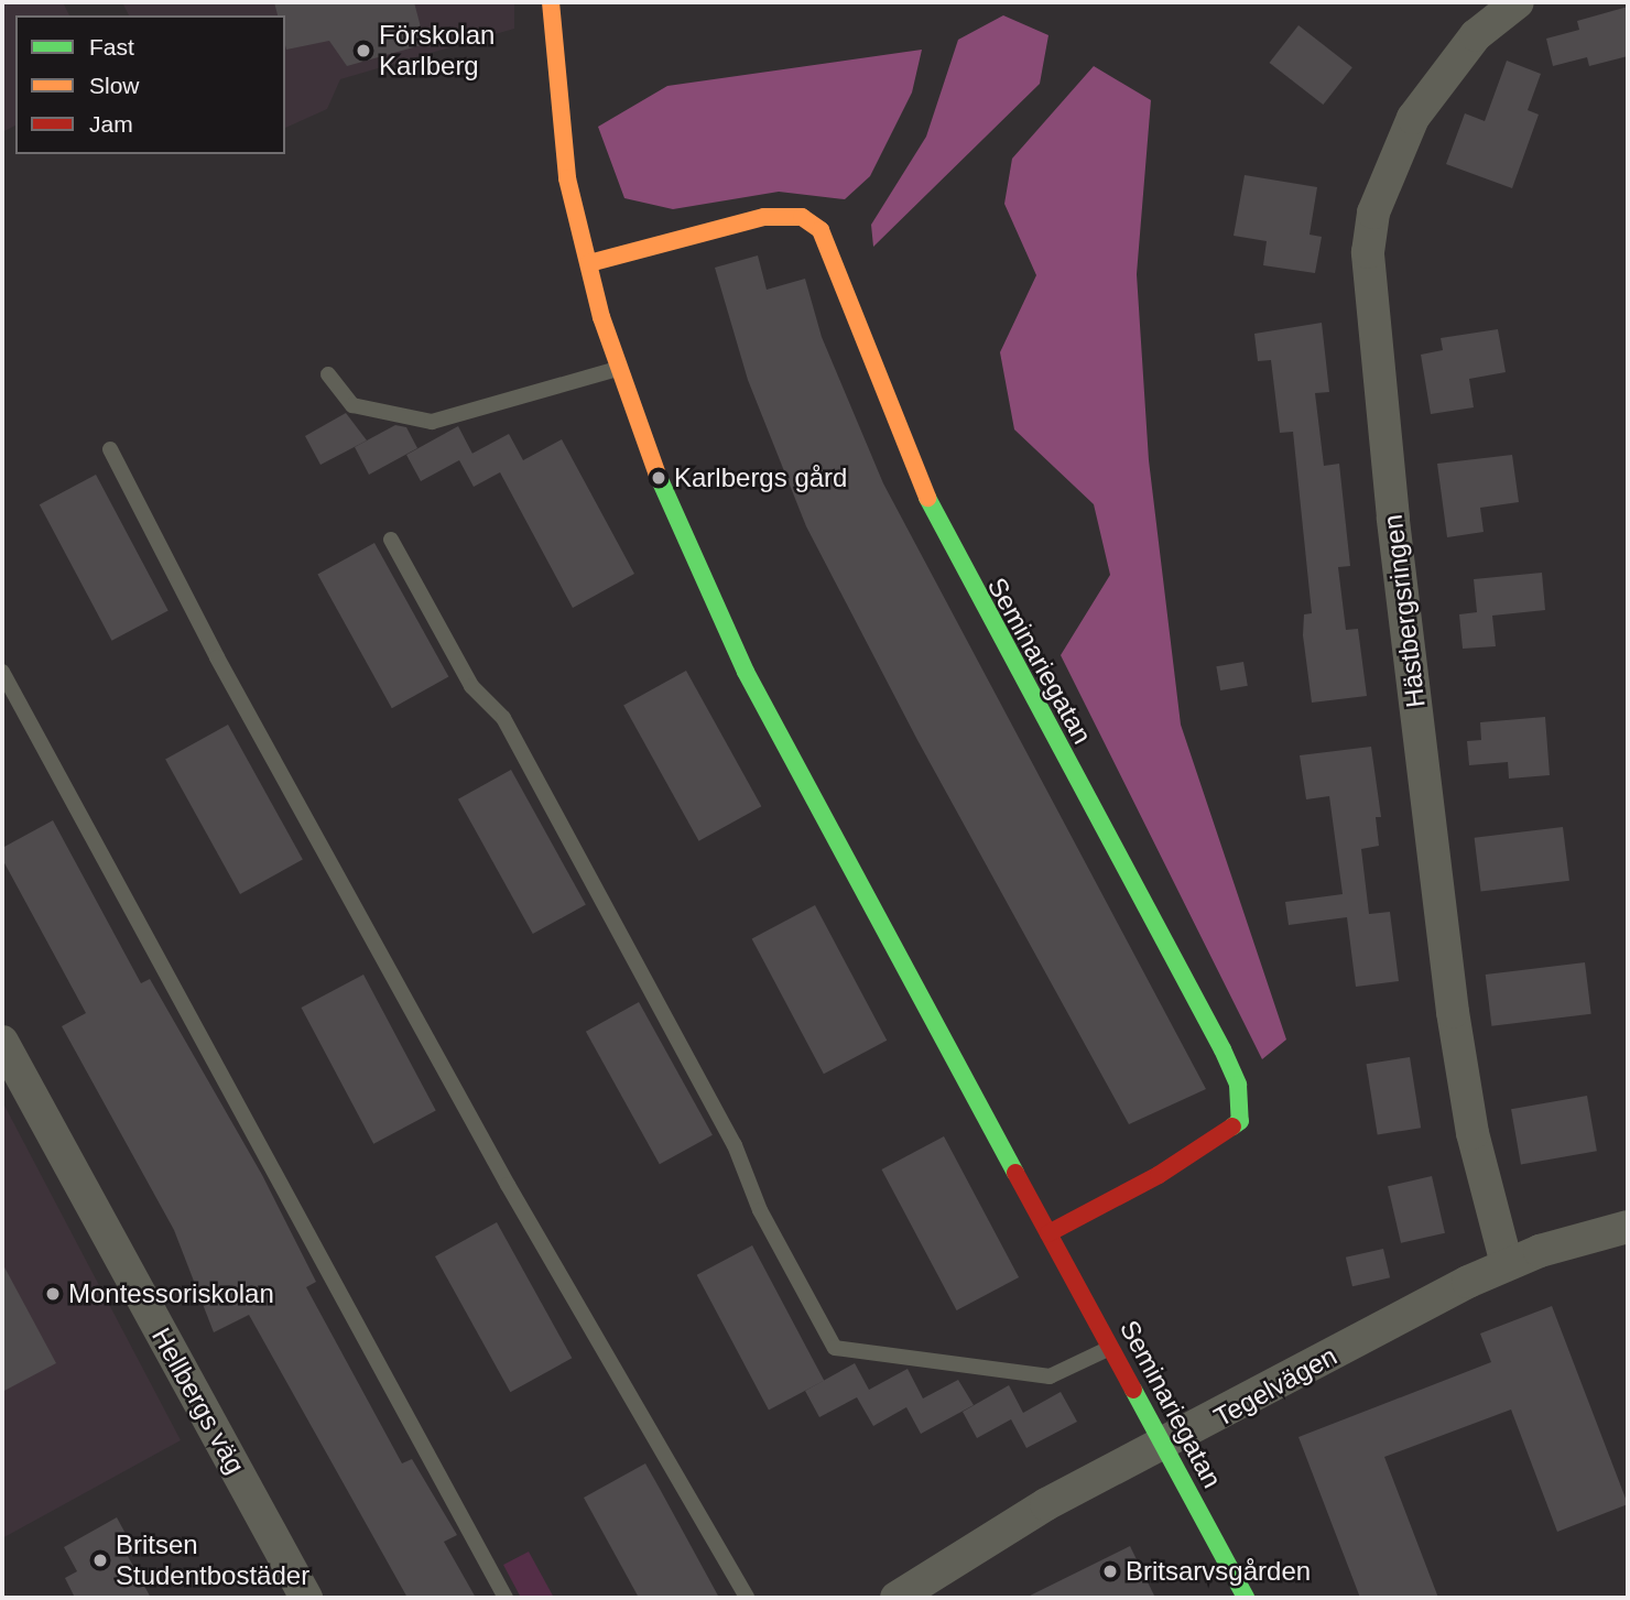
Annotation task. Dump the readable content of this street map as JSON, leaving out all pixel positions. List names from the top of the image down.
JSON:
{
  "streets": {
    "street": [
      "Hästbergsringen",
      "Seminariegatan",
      "Tegelvägen",
      "Hellbergs väg"
    ]
  },
  "crossings": [
    ["Hästbergsringen", "Tegelvägen"],
    ["Seminariegatan", "Tegelvägen"]
  ],
  "places": [
    "Förskolan Karlberg",
    "Karlbergs gård",
    "Montessoriskolan",
    "Britsen Studentbostäder",
    "Britsarvsgården"
  ],
  "legend": ["Fast", "Slow", "Jam"]
}
